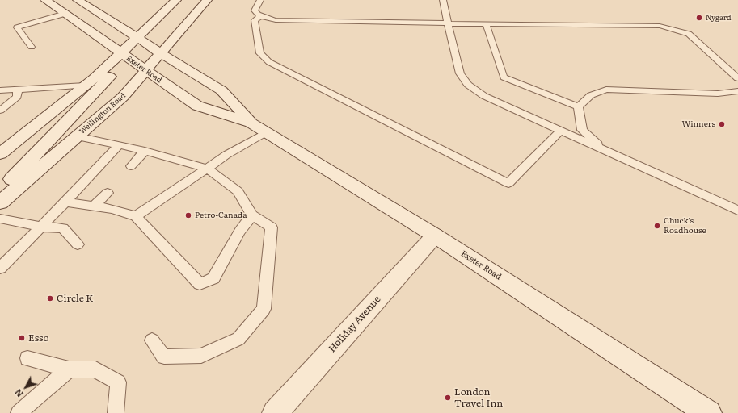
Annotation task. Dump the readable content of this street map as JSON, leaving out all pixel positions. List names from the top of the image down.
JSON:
{
  "streets": {
    "main road": ["Exeter Road", "Wellington Road", "Holiday Avenue"]
  },
  "crossings": [
    ["Exeter Road", "Wellington Road"],
    ["Exeter Road", "Holiday Avenue"]
  ],
  "places": [
    "Nygard",
    "Winners",
    "Petro-Canada",
    "Chuck's Roadhouse",
    "Circle K",
    "Esso",
    "London Travel Inn"
  ],
  "north": "bottom left"
}
